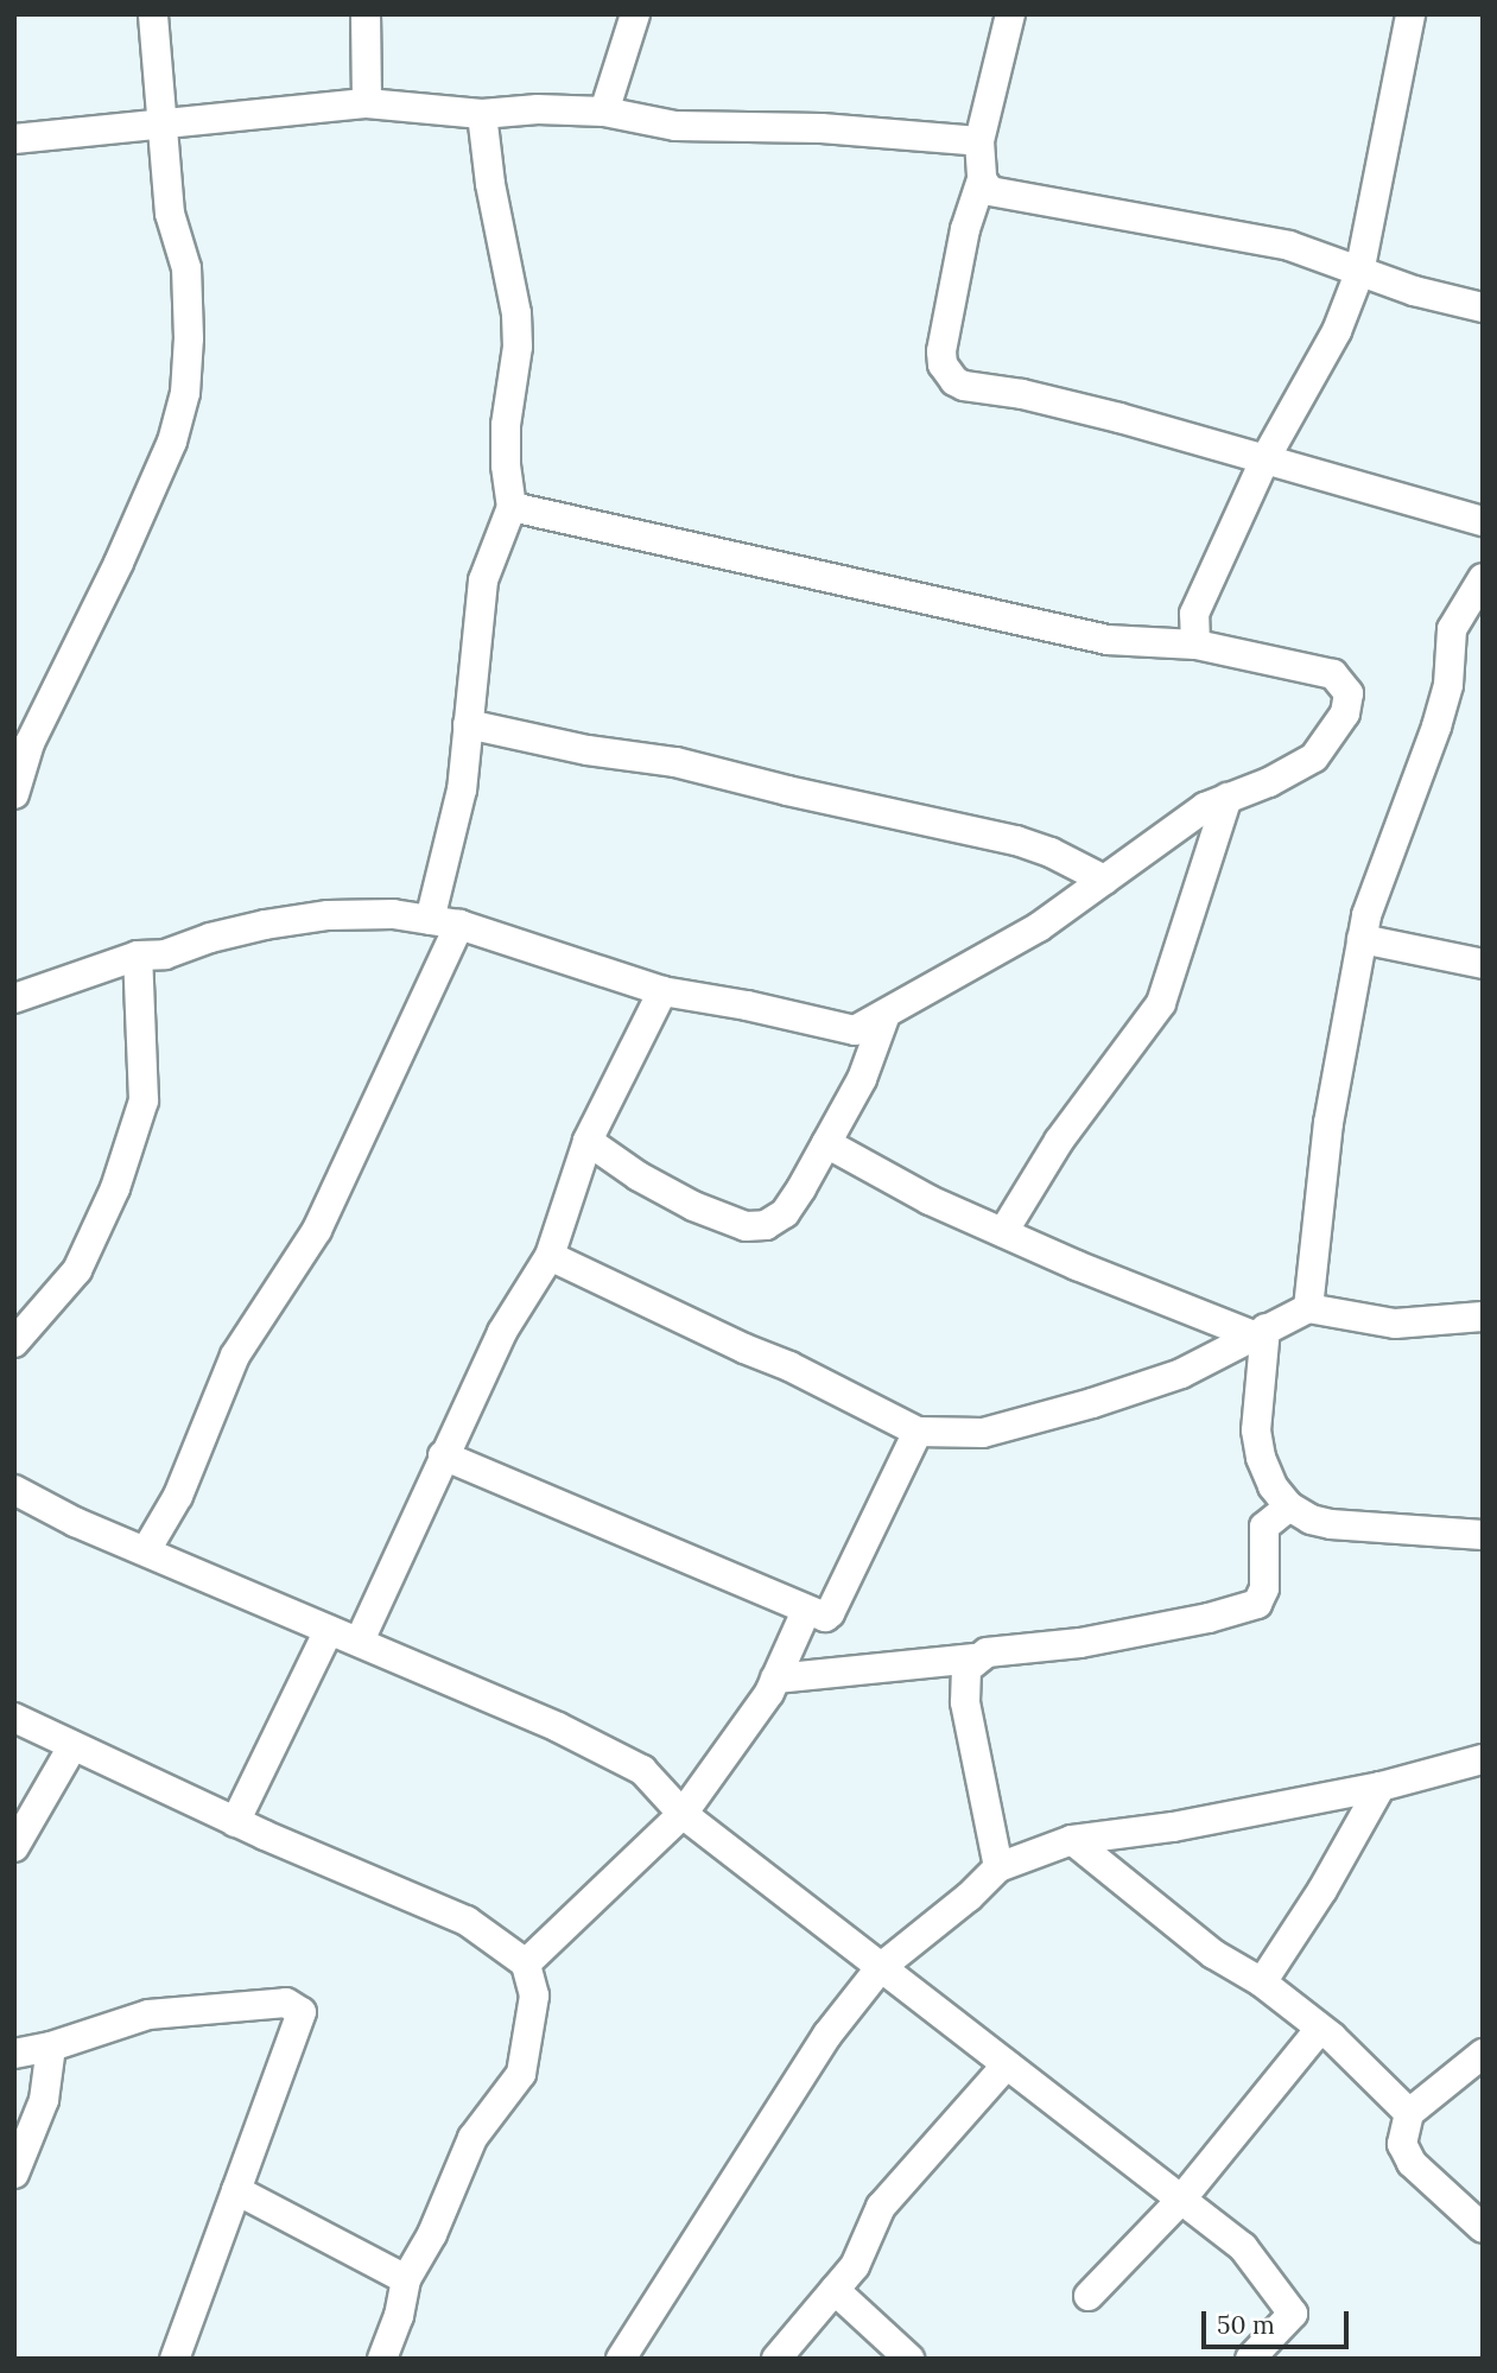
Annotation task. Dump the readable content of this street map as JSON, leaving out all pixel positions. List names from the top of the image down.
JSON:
{
  "scale_bar": "50 m"
}
